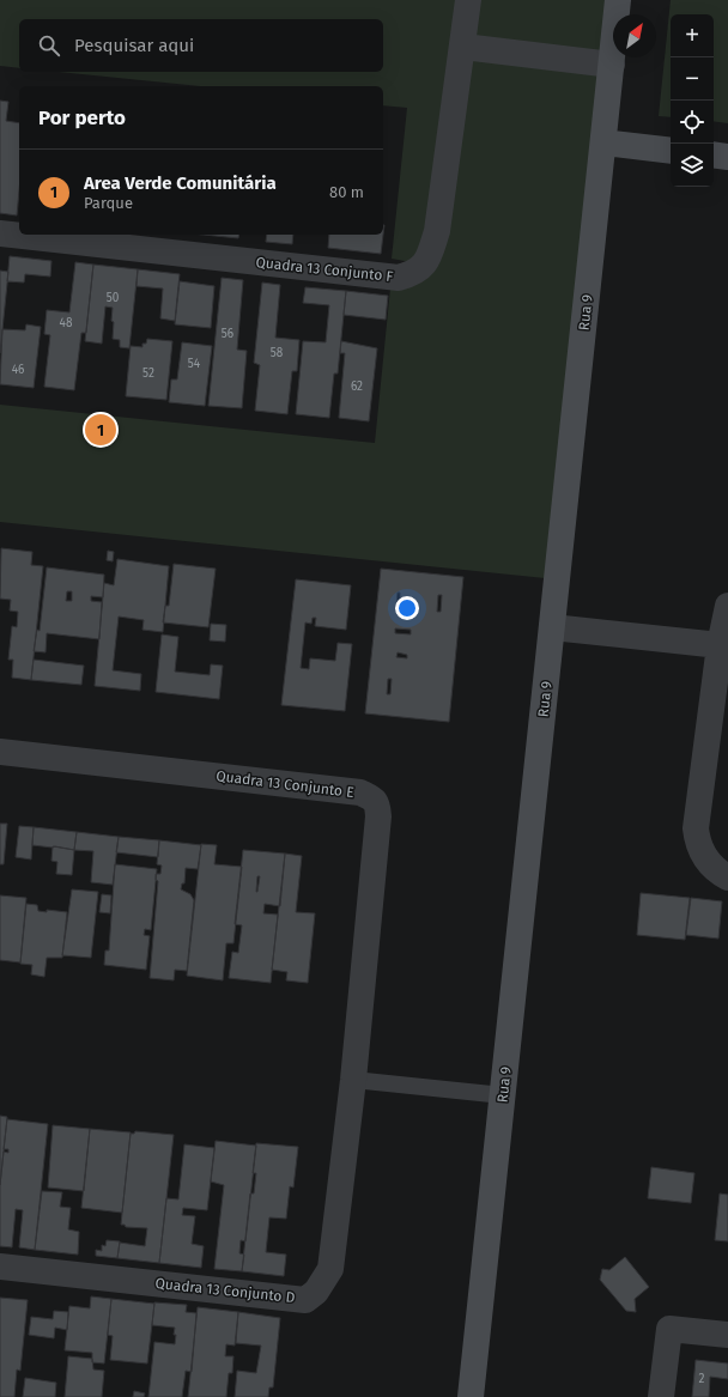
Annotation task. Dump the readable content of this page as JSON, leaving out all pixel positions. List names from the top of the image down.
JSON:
{
  "streets": {
    "street": [
      "Quadra 13 Conjunto F",
      "Rua 9",
      "Quadra 13 Conjunto E",
      "Quadra 13 Conjunto D"
    ]
  },
  "crossings": [
    ["Quadra 13 Conjunto E", "Quadra 13 Conjunto D"]
  ],
  "house_numbers": [
    "50",
    "48",
    "56",
    "58",
    "54",
    "46",
    "52",
    "62",
    "2"
  ],
  "north": "top right",
  "page": {
    "map_buttons": ["+", "−"],
    "search": "Pesquisar aqui",
    "heading": "Por perto",
    "list": [
      {
        "mark": "1",
        "name": "Area Verde Comunitária",
        "note": "Parque",
        "value": "80 m"
      }
    ],
    "pins": "1"
  }
}
